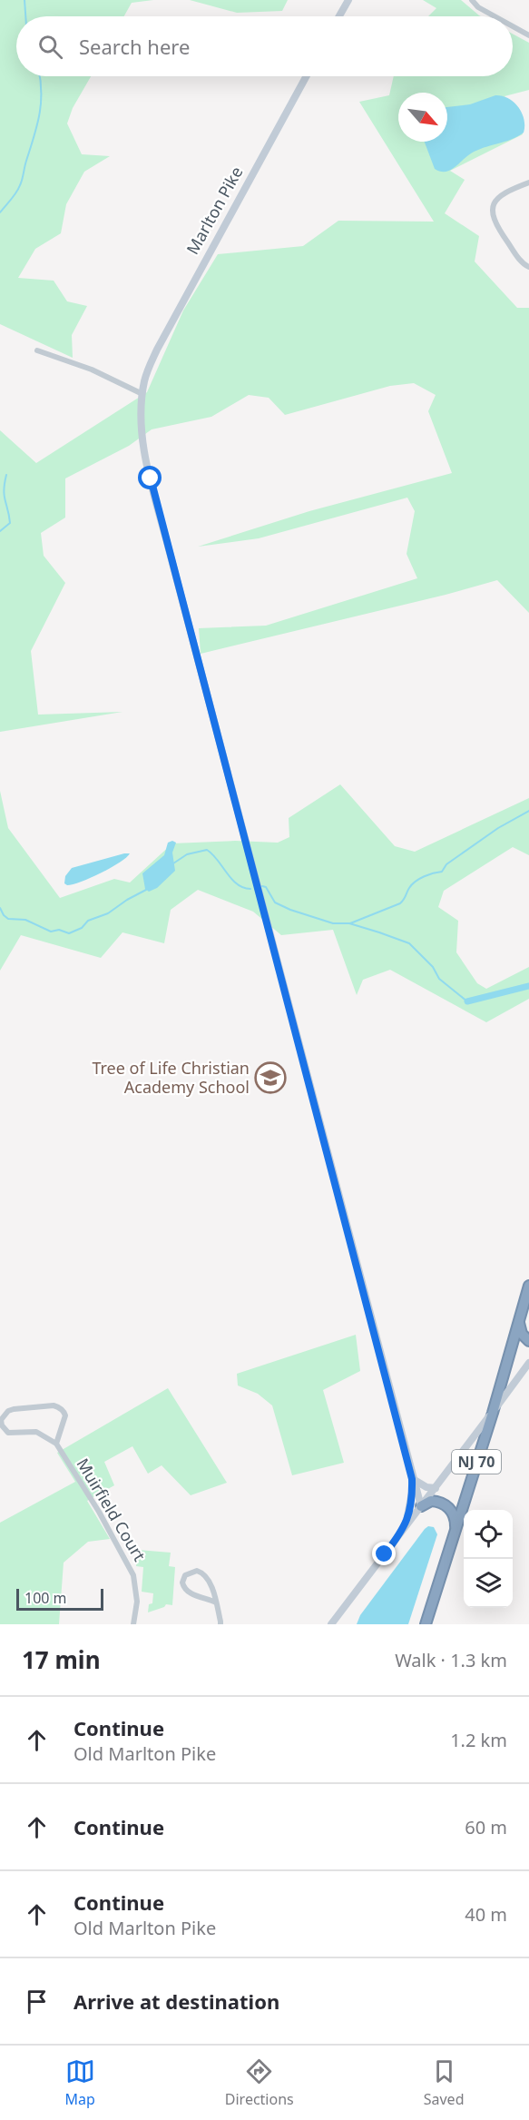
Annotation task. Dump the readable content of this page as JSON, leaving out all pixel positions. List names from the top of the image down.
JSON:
{
  "streets": {
    "highway": ["NJ 70"],
    "street": ["Marlton Pike", "Muirfield Court"]
  },
  "places": {
    "school or university": ["Tree of Life Christian Academy School"]
  },
  "scale_bar": "100 m",
  "north": "bottom right",
  "page": {
    "search": "Search here",
    "scale": "100 m",
    "heading": ["17 min", "Walk · 1.3 km"],
    "list": [
      ["Continue", "Old Marlton Pike", "1.2 km"],
      ["Continue", "60 m"],
      ["Continue", "Old Marlton Pike", "40 m"],
      "Arrive at destination"
    ],
    "nav": ["Map", "Directions", "Saved"]
  }
}
